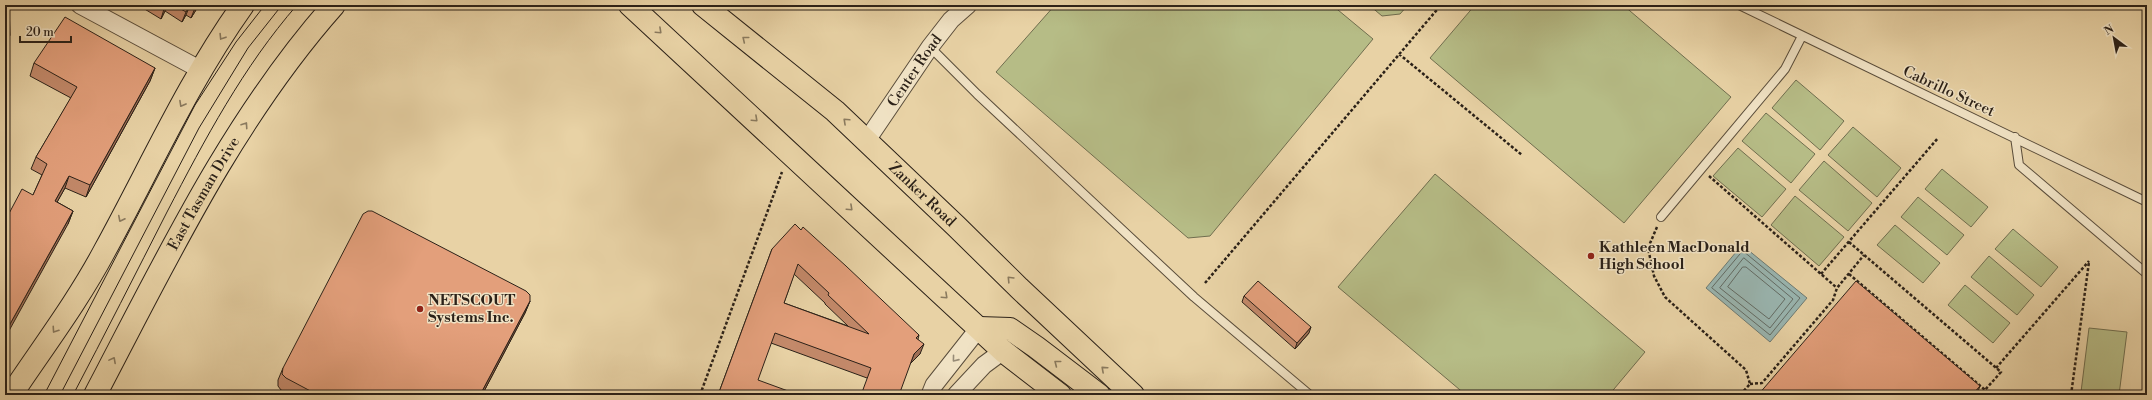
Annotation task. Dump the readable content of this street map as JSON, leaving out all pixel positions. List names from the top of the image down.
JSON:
{
  "streets": {
    "main road": ["East Tasman Drive", "Zanker Road"],
    "street": ["Center Road"],
    "lane": ["Cabrillo Street"]
  },
  "crossings": [
    ["Center Road", "Zanker Road"]
  ],
  "places": ["Kathleen MacDonald High School", "NETSCOUT Systems Inc."],
  "scale_bar": "20 m",
  "north": "top left"
}
